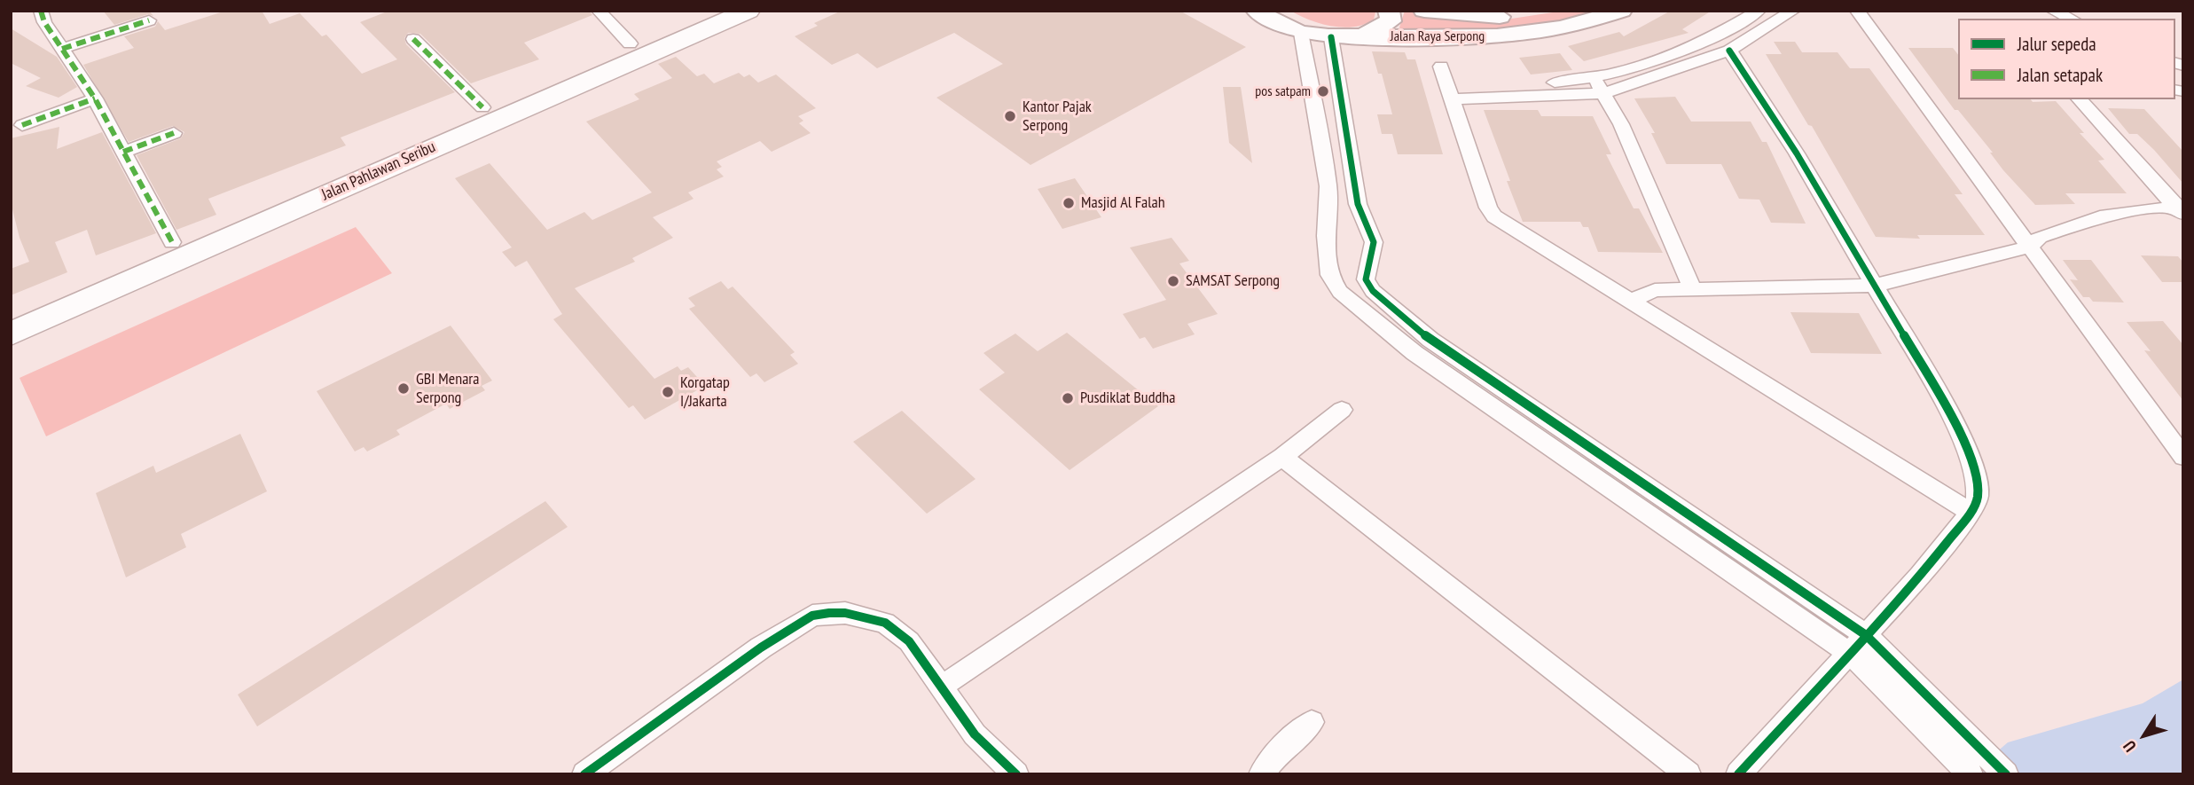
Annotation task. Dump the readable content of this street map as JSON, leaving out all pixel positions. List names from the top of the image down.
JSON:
{
  "streets": {
    "main road": ["Jalan Raya Serpong", "Jalan Pahlawan Seribu"]
  },
  "places": [
    "pos satpam",
    "Kantor Pajak Serpong",
    "Masjid Al Falah",
    "SAMSAT Serpong",
    "GBI Menara Serpong",
    "Korgatap I/Jakarta",
    "Pusdiklat Buddha"
  ],
  "legend": ["Jalur sepeda", "Jalan setapak"],
  "north": "bottom left"
}
